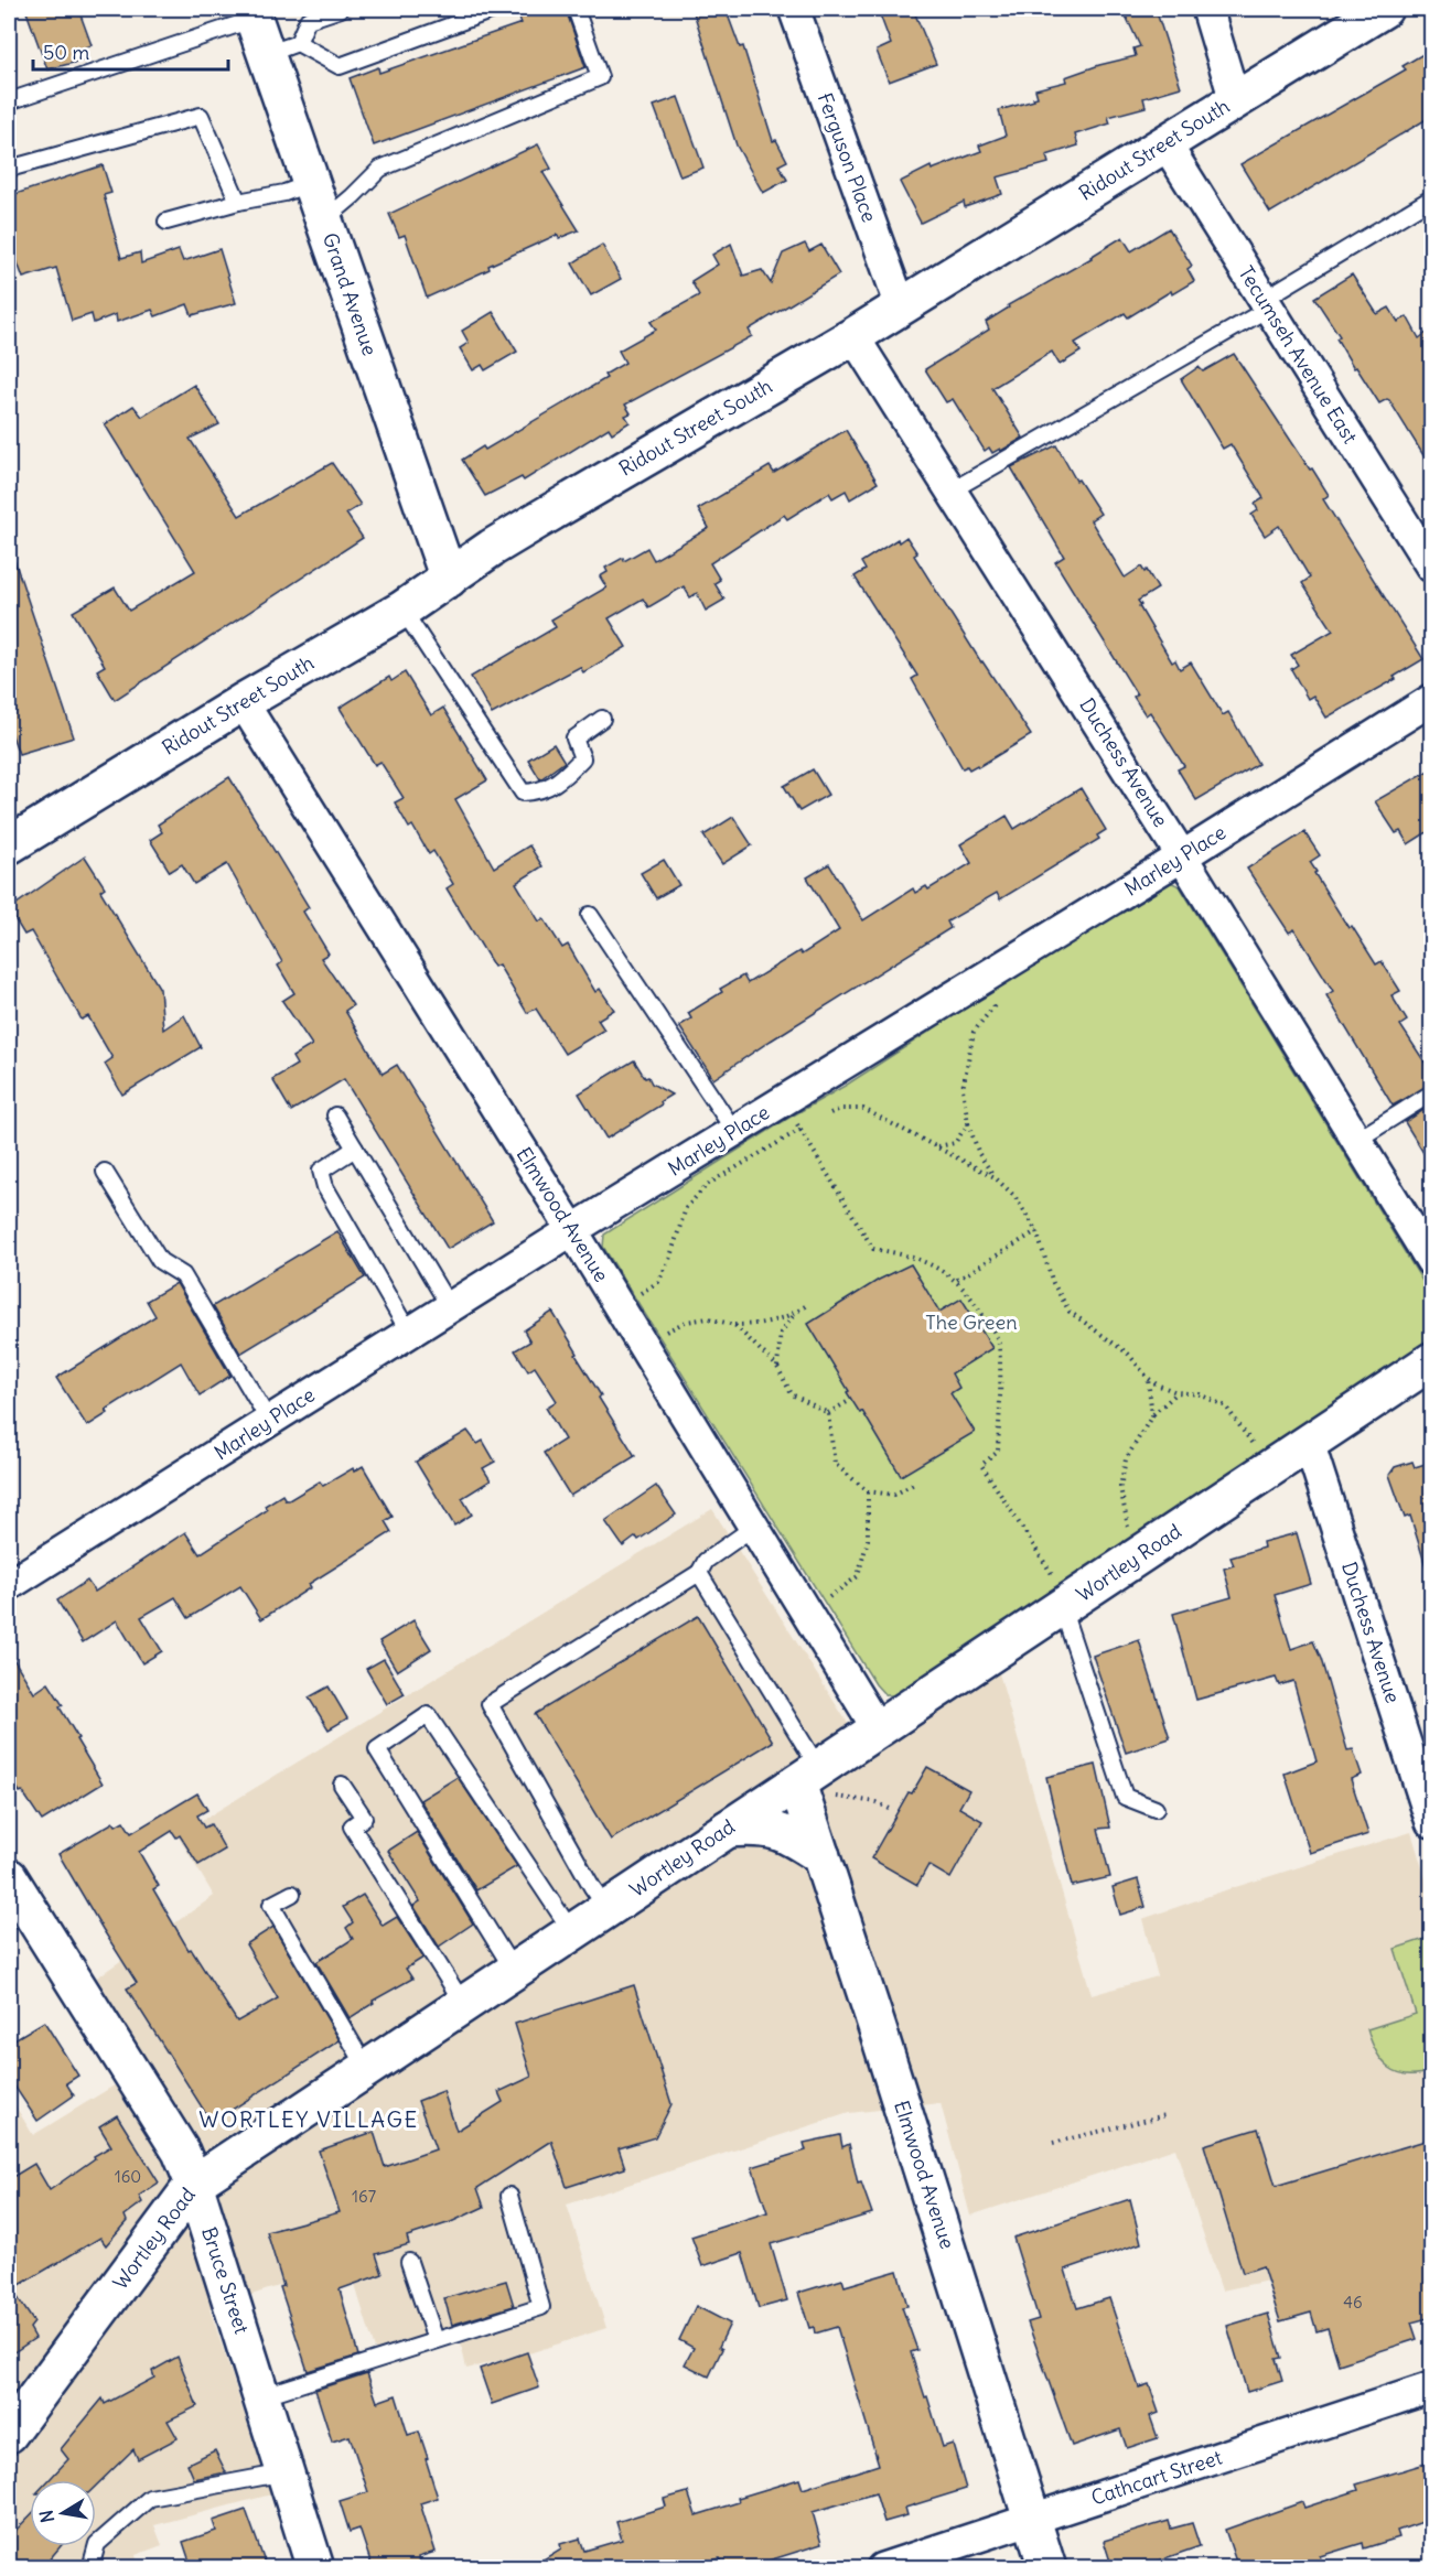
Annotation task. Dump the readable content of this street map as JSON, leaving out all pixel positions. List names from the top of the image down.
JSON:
{
  "streets": {
    "street": [
      "Ridout Street South",
      "Ferguson Place",
      "Grand Avenue",
      "Tecumseh Avenue East",
      "Duchess Avenue",
      "Marley Place",
      "Elmwood Avenue",
      "Wortley Road",
      "Bruce Street",
      "Cathcart Street"
    ]
  },
  "crossings": [
    ["Ridout Street South", "Ferguson Place"],
    ["Ridout Street South", "Grand Avenue"],
    ["Ridout Street South", "Tecumseh Avenue East"],
    ["Ridout Street South", "Duchess Avenue"],
    ["Ridout Street South", "Elmwood Avenue"],
    ["Duchess Avenue", "Marley Place"],
    ["Duchess Avenue", "Wortley Road"],
    ["Marley Place", "Elmwood Avenue"],
    ["Elmwood Avenue", "Wortley Road"],
    ["Elmwood Avenue", "Cathcart Street"],
    ["Wortley Road", "Bruce Street"]
  ],
  "districts": ["WORTLEY VILLAGE"],
  "parks": ["The Green"],
  "house_numbers": ["160", "167", "46"],
  "scale_bar": "50 m",
  "north": "left"
}
